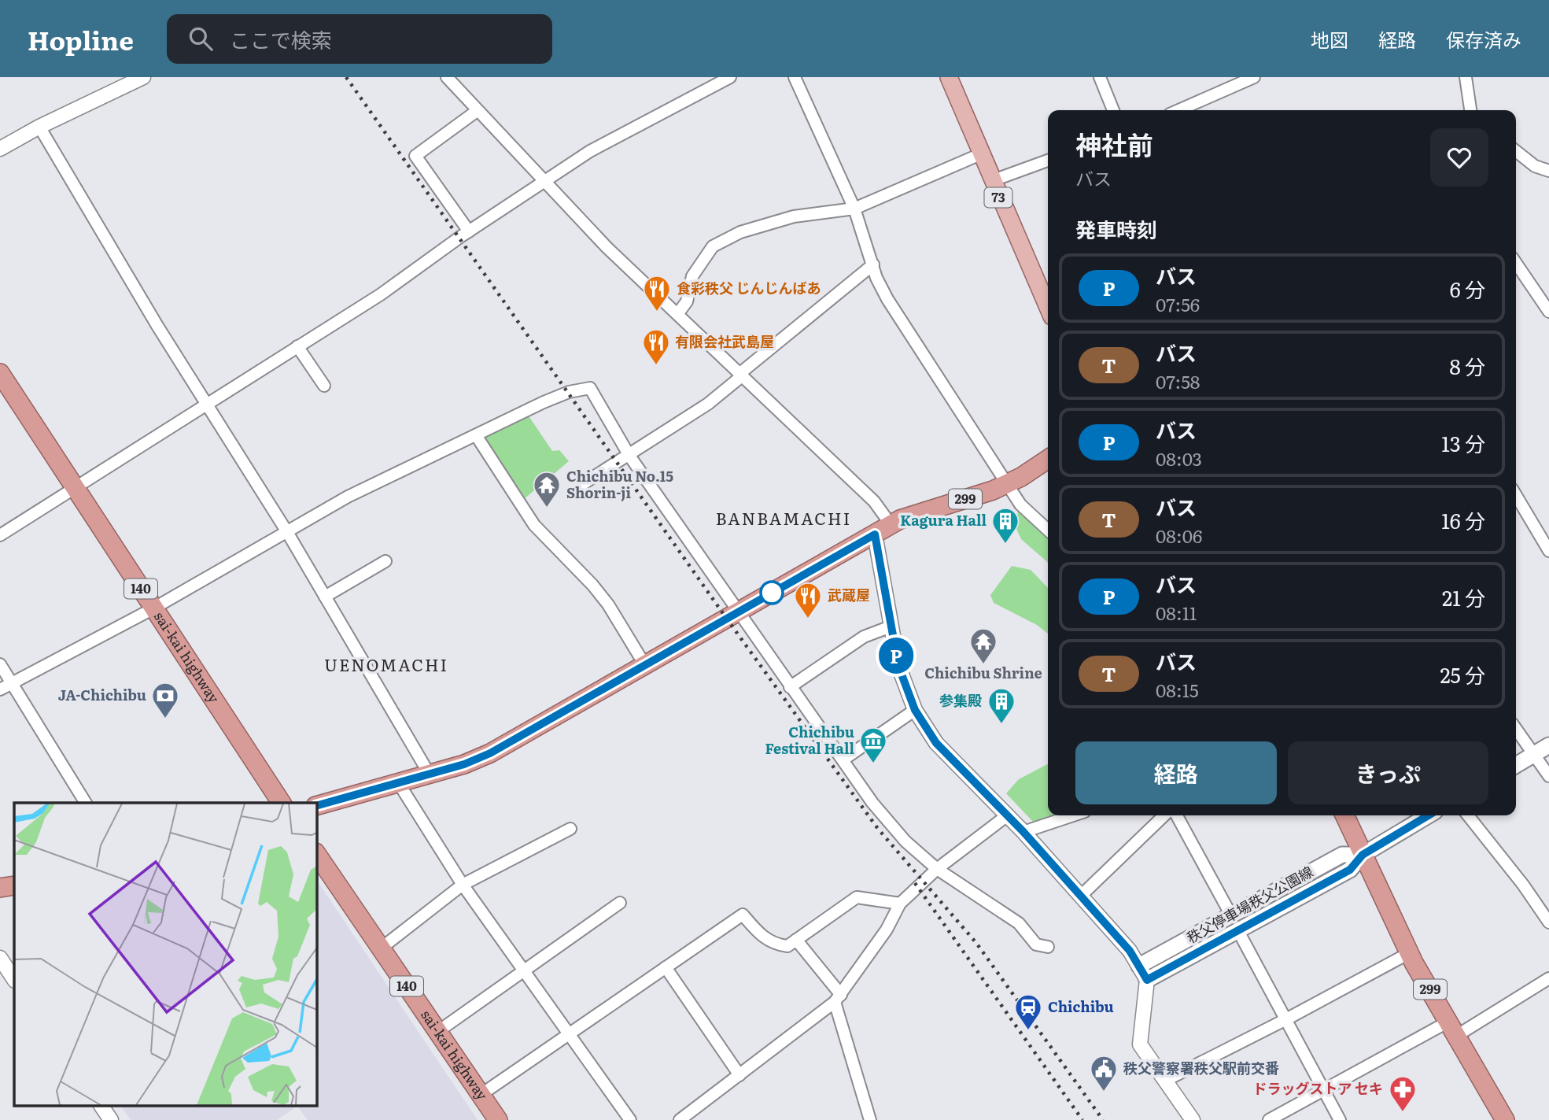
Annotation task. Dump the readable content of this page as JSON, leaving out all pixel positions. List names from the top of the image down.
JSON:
{
  "streets": {
    "highway": ["299", "140", "sai-kai highway"],
    "main road": ["73", "秩父停車場秩父公園線"]
  },
  "crossings": [
    ["299", "秩父停車場秩父公園線"]
  ],
  "districts": ["BANBAMACHI", "UENOMACHI"],
  "places": {
    "restaurant": ["食彩秩父 じんじんばあ", "有限会社武島屋", "武蔵屋"],
    "temple": ["Chichibu No.15 Shorin-ji", "Chichibu Shrine"],
    "building": ["Kagura Hall", "参集殿"],
    "bank": ["JA-Chichibu"],
    "museum": ["Chichibu Festival Hall"],
    "station": ["Chichibu"],
    "public building": ["秩父警察署秩父駅前交番"],
    "pharmacy": ["ドラッグストア セキ"]
  },
  "lines": ["bus line P"],
  "page": {
    "header": "Hopline",
    "search": "ここで検索",
    "nav": ["地図", "経路", "保存済み"],
    "on_map": "P",
    "heading": [
      ["神社前", "バス"],
      "発車時刻"
    ],
    "list": [
      {
        "mark": "P",
        "name": "バス",
        "note": "07:56",
        "value": "6 分"
      },
      {
        "mark": "T",
        "name": "バス",
        "note": "07:58",
        "value": "8 分"
      },
      {
        "mark": "P",
        "name": "バス",
        "note": "08:03",
        "value": "13 分"
      },
      {
        "mark": "T",
        "name": "バス",
        "note": "08:06",
        "value": "16 分"
      },
      {
        "mark": "P",
        "name": "バス",
        "note": "08:11",
        "value": "21 分"
      },
      {
        "mark": "T",
        "name": "バス",
        "note": "08:15",
        "value": "25 分"
      }
    ],
    "buttons": ["経路", "きっぷ"]
  }
}
